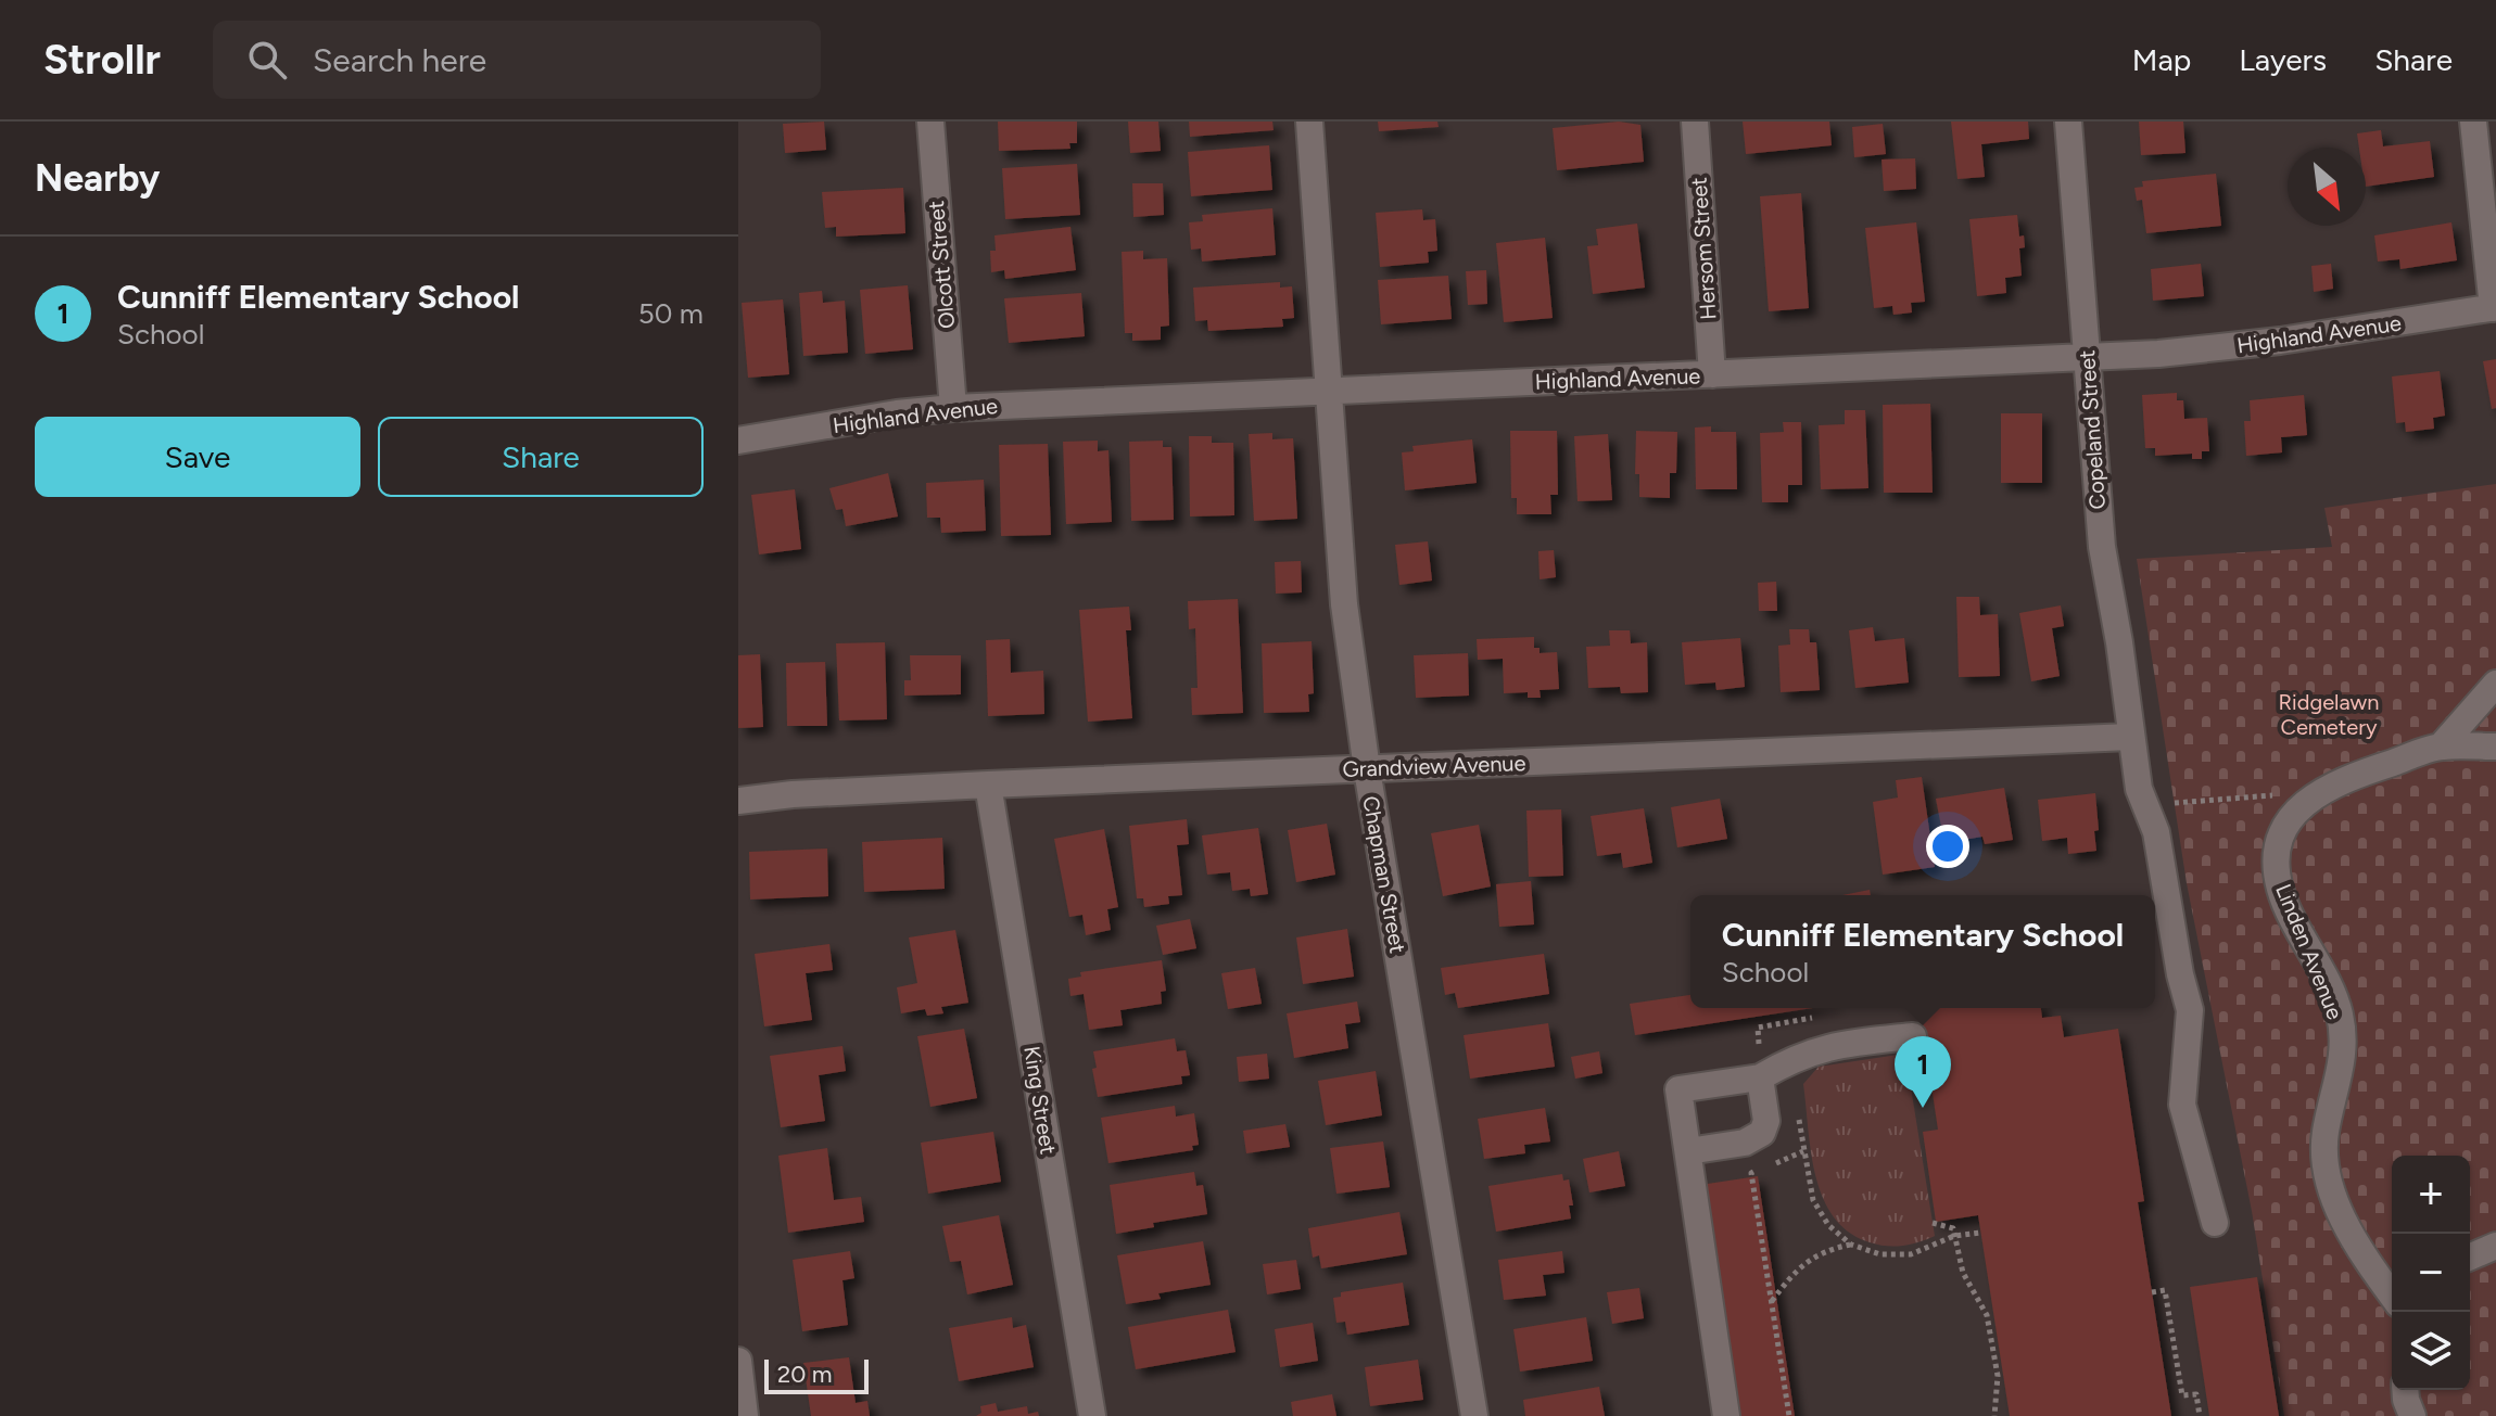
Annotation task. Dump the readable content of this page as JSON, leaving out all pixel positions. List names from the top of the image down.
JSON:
{
  "streets": {
    "street": [
      "Hersom Street",
      "Olcott Street",
      "Highland Avenue",
      "Copeland Street",
      "Grandview Avenue",
      "Chapman Street",
      "Linden Avenue",
      "King Street"
    ]
  },
  "crossings": [
    ["Hersom Street", "Highland Avenue"],
    ["Olcott Street", "Highland Avenue"],
    ["Highland Avenue", "Copeland Street"],
    ["Highland Avenue", "Chapman Street"],
    ["Copeland Street", "Grandview Avenue"],
    ["Grandview Avenue", "Chapman Street"],
    ["Grandview Avenue", "King Street"]
  ],
  "parks": ["Ridgelawn Cemetery"],
  "scale_bar": "20 m",
  "north": "bottom right",
  "page": {
    "header": "Strollr",
    "search": "Search here",
    "nav": ["Map", "Layers", "Share"],
    "heading": "Nearby",
    "list": [
      {
        "mark": "1",
        "name": "Cunniff Elementary School",
        "note": "School",
        "value": "50 m"
      }
    ],
    "buttons": ["Save", "Share"],
    "popup": ["Cunniff Elementary School", "School"],
    "pins": "1",
    "map_buttons": ["+", "−"],
    "scale": "20 m"
  }
}
